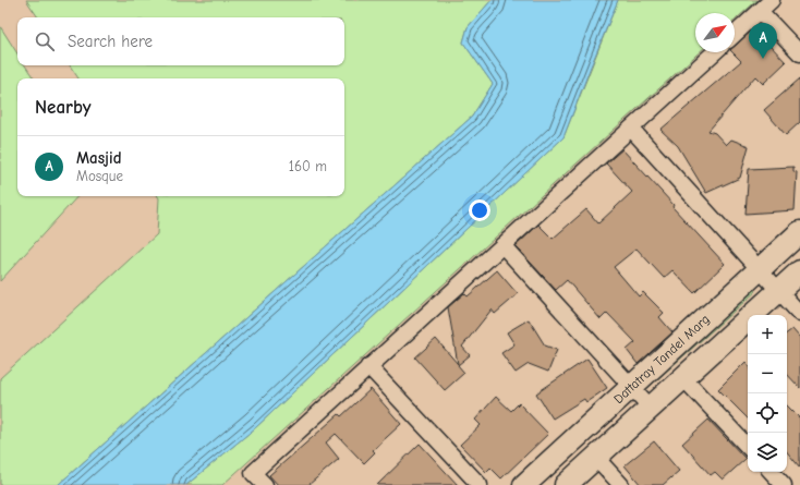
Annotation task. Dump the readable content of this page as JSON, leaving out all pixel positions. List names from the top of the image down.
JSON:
{
  "streets": {
    "main road": ["Dattatray Tandel Marg"]
  },
  "north": "top right",
  "page": {
    "search": "Search here",
    "pins": "A",
    "heading": "Nearby",
    "list": [
      {
        "mark": "A",
        "name": "Masjid",
        "note": "Mosque",
        "value": "160 m"
      }
    ],
    "map_buttons": ["+", "−"]
  }
}
